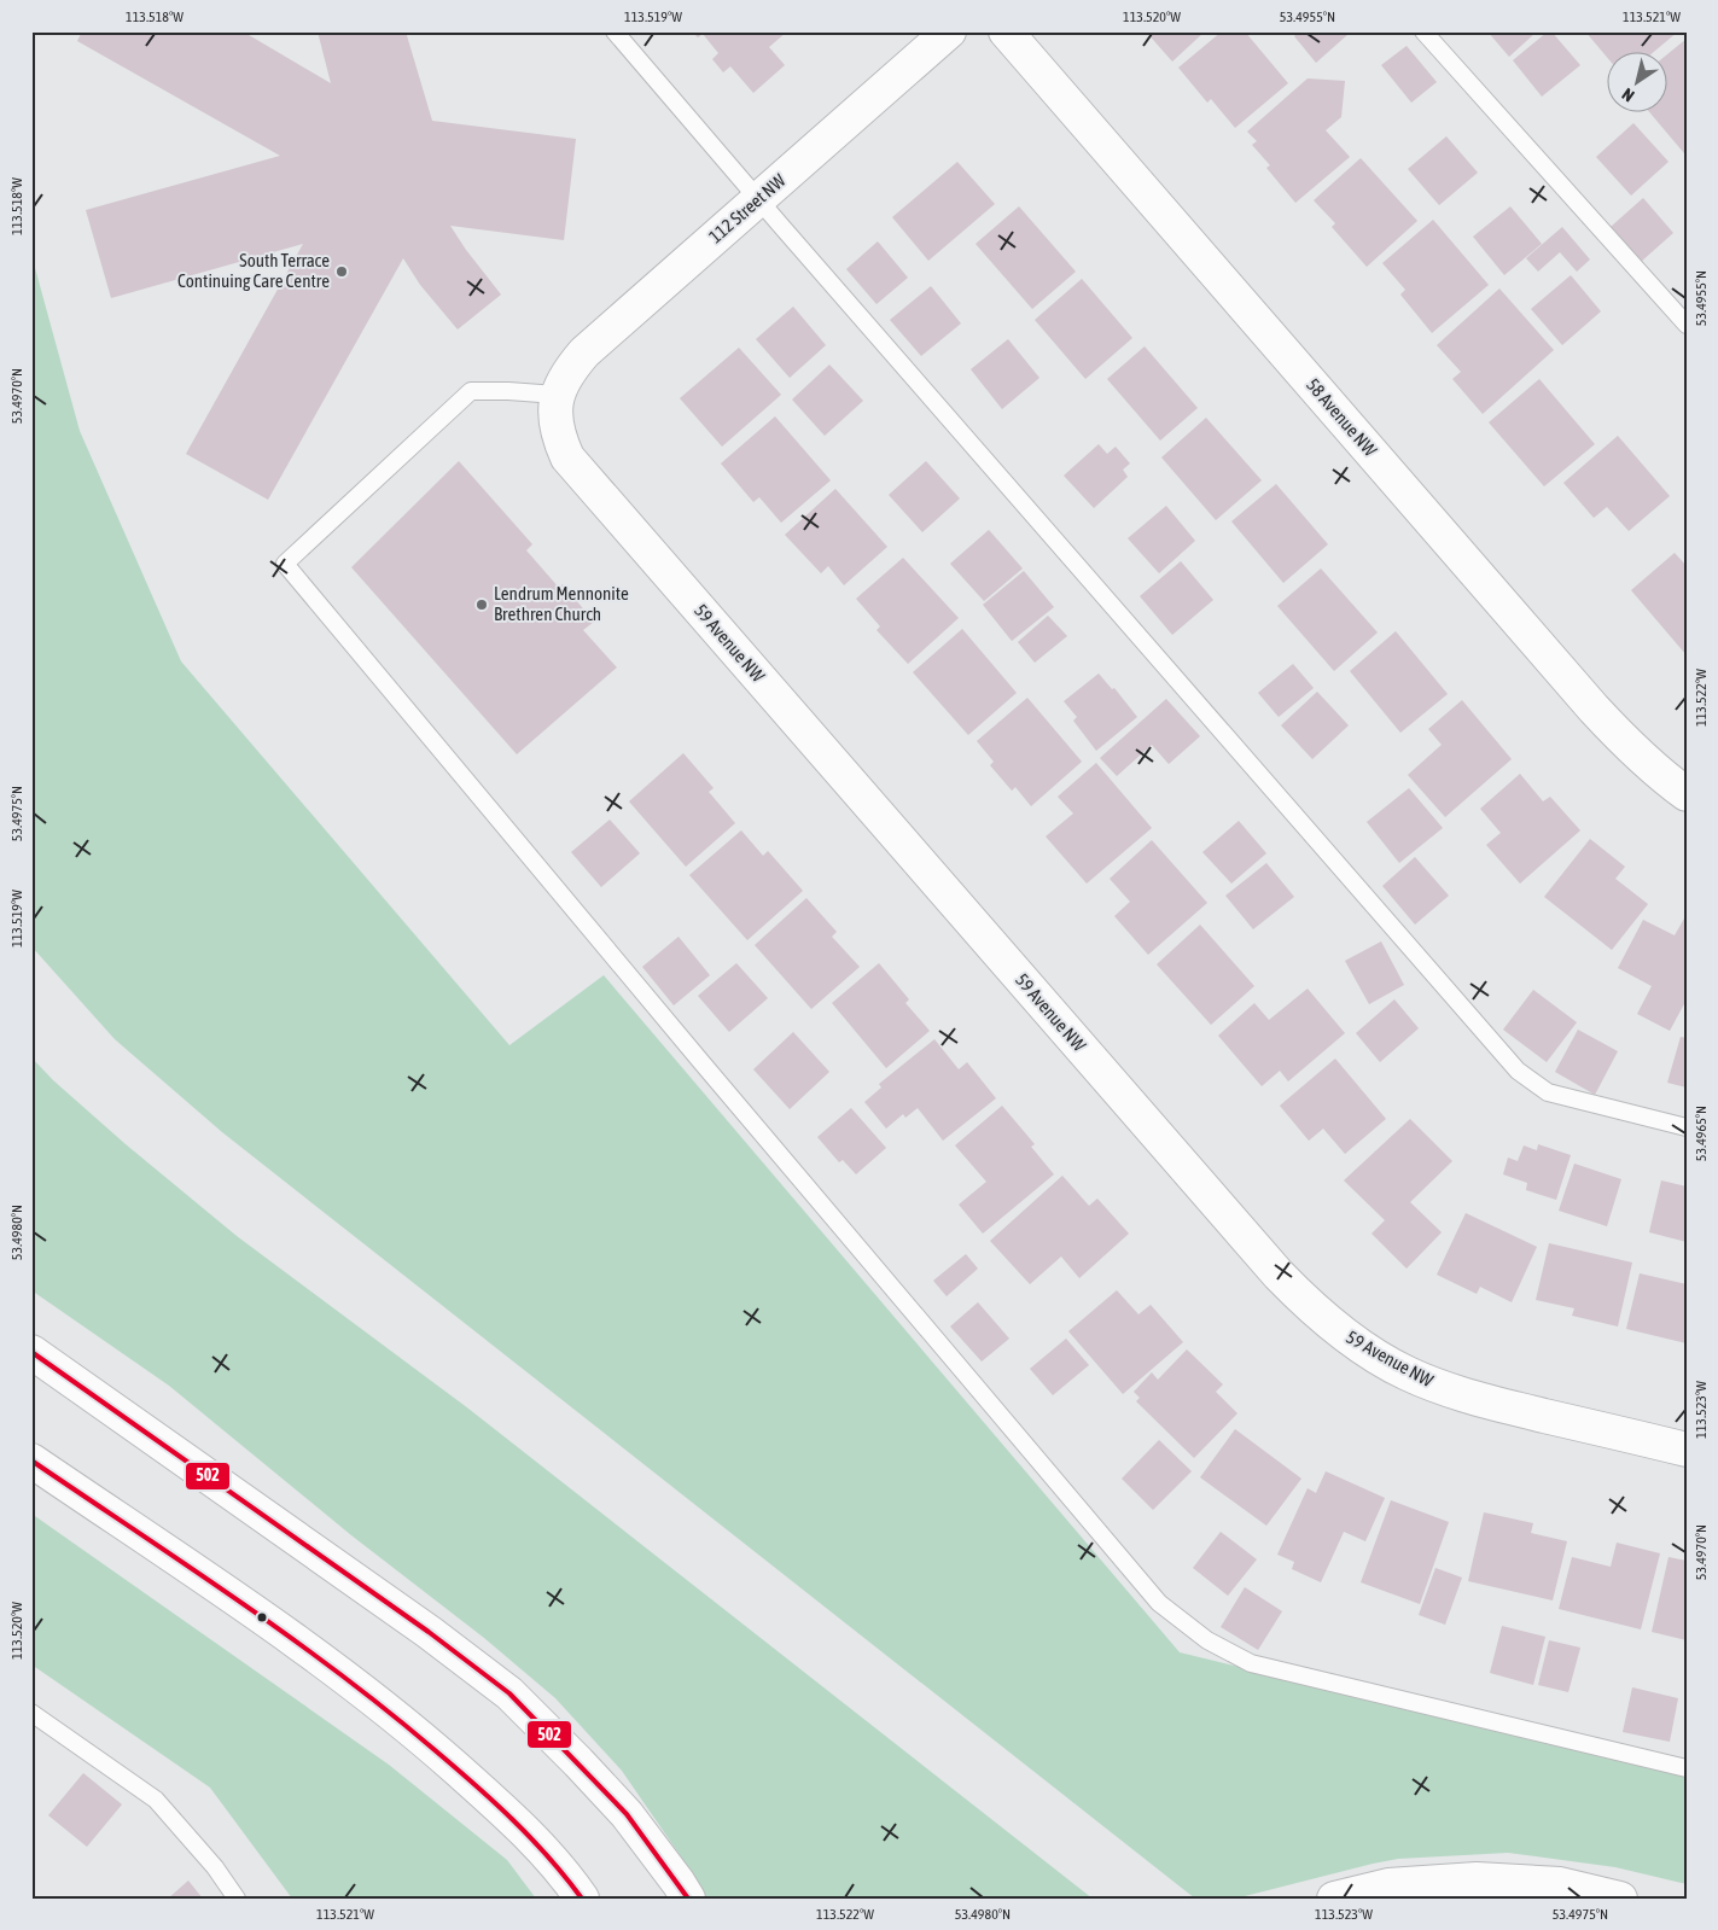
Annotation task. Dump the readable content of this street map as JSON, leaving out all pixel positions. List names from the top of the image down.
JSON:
{
  "streets": {
    "street": ["112 Street NW", "58 Avenue NW", "59 Avenue NW"]
  },
  "crossings": [
    ["112 Street NW", "59 Avenue NW"]
  ],
  "places": ["South Terrace Continuing Care Centre", "Lendrum Mennonite Brethren Church"],
  "lines": ["transit line 502"],
  "north": "bottom left",
  "coordinates": [
    "113.518°W",
    "113.519°W",
    "113.520°W",
    "53.4955°N",
    "113.521°W",
    "53.4970°N",
    "113.522°W",
    "53.4975°N",
    "53.4965°N",
    "53.4980°N",
    "113.523°W"
  ]
}
